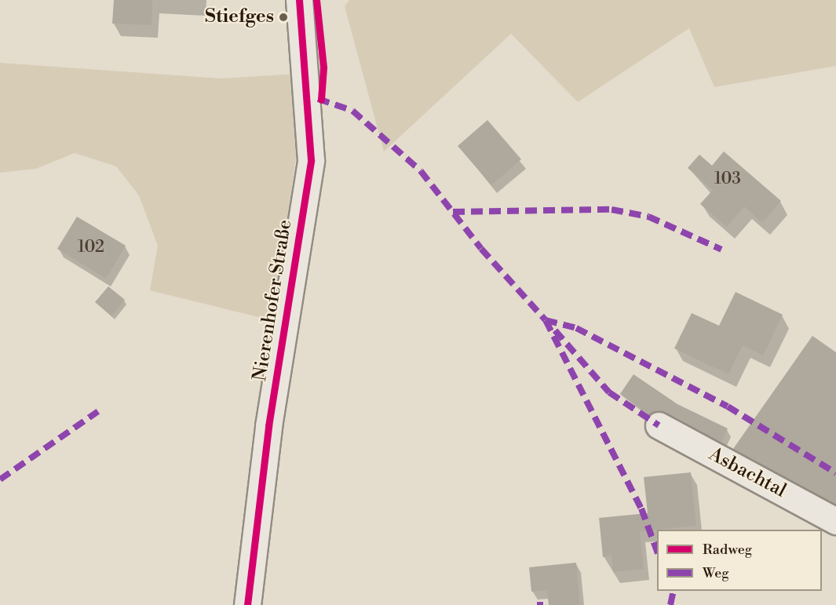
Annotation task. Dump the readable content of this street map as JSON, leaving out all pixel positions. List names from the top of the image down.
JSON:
{
  "streets": {
    "street": ["Nierenhofer Straße", "Asbachtal"]
  },
  "places": ["Stiefges"],
  "house_numbers": ["103", "102"],
  "legend": ["Radweg", "Weg"]
}
